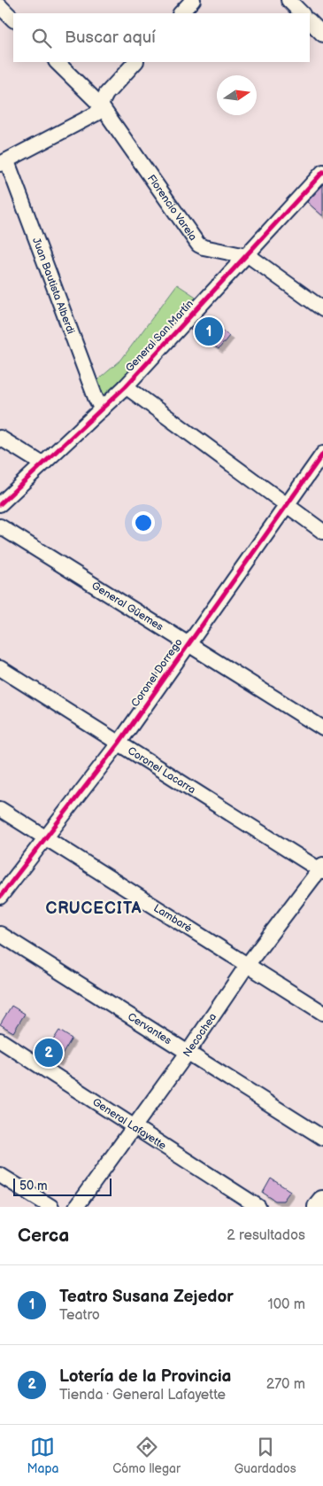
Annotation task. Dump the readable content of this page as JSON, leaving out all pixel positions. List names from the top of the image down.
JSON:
{
  "streets": {
    "street": [
      "Florencio Varela",
      "Juan Bautista Alberdi",
      "General San Martín",
      "General Güemes",
      "Coronel Dorrego",
      "Coronel Lacarra",
      "Lambaré",
      "Cervantes",
      "Necochea",
      "General Lafayette"
    ]
  },
  "crossings": [
    ["Florencio Varela", "General San Martín"],
    ["Juan Bautista Alberdi", "General San Martín"],
    ["General Güemes", "Coronel Dorrego"],
    ["Coronel Dorrego", "Coronel Lacarra"],
    ["Coronel Dorrego", "Lambaré"],
    ["Coronel Lacarra", "Necochea"],
    ["Lambaré", "Necochea"],
    ["Cervantes", "Necochea"],
    ["Necochea", "General Lafayette"]
  ],
  "districts": ["CRUCECITA"],
  "scale_bar": "50 m",
  "north": "right",
  "page": {
    "search": "Buscar aquí",
    "pins": ["1", "2"],
    "scale": "50 m",
    "heading": ["Cerca", "2 resultados"],
    "list": [
      {
        "mark": "1",
        "name": "Teatro Susana Zejedor",
        "note": "Teatro",
        "value": "100 m"
      },
      {
        "mark": "2",
        "name": "Lotería de la Provincia",
        "note": "Tienda · General Lafayette",
        "value": "270 m"
      }
    ],
    "nav": ["Mapa", "Cómo llegar", "Guardados"]
  }
}
